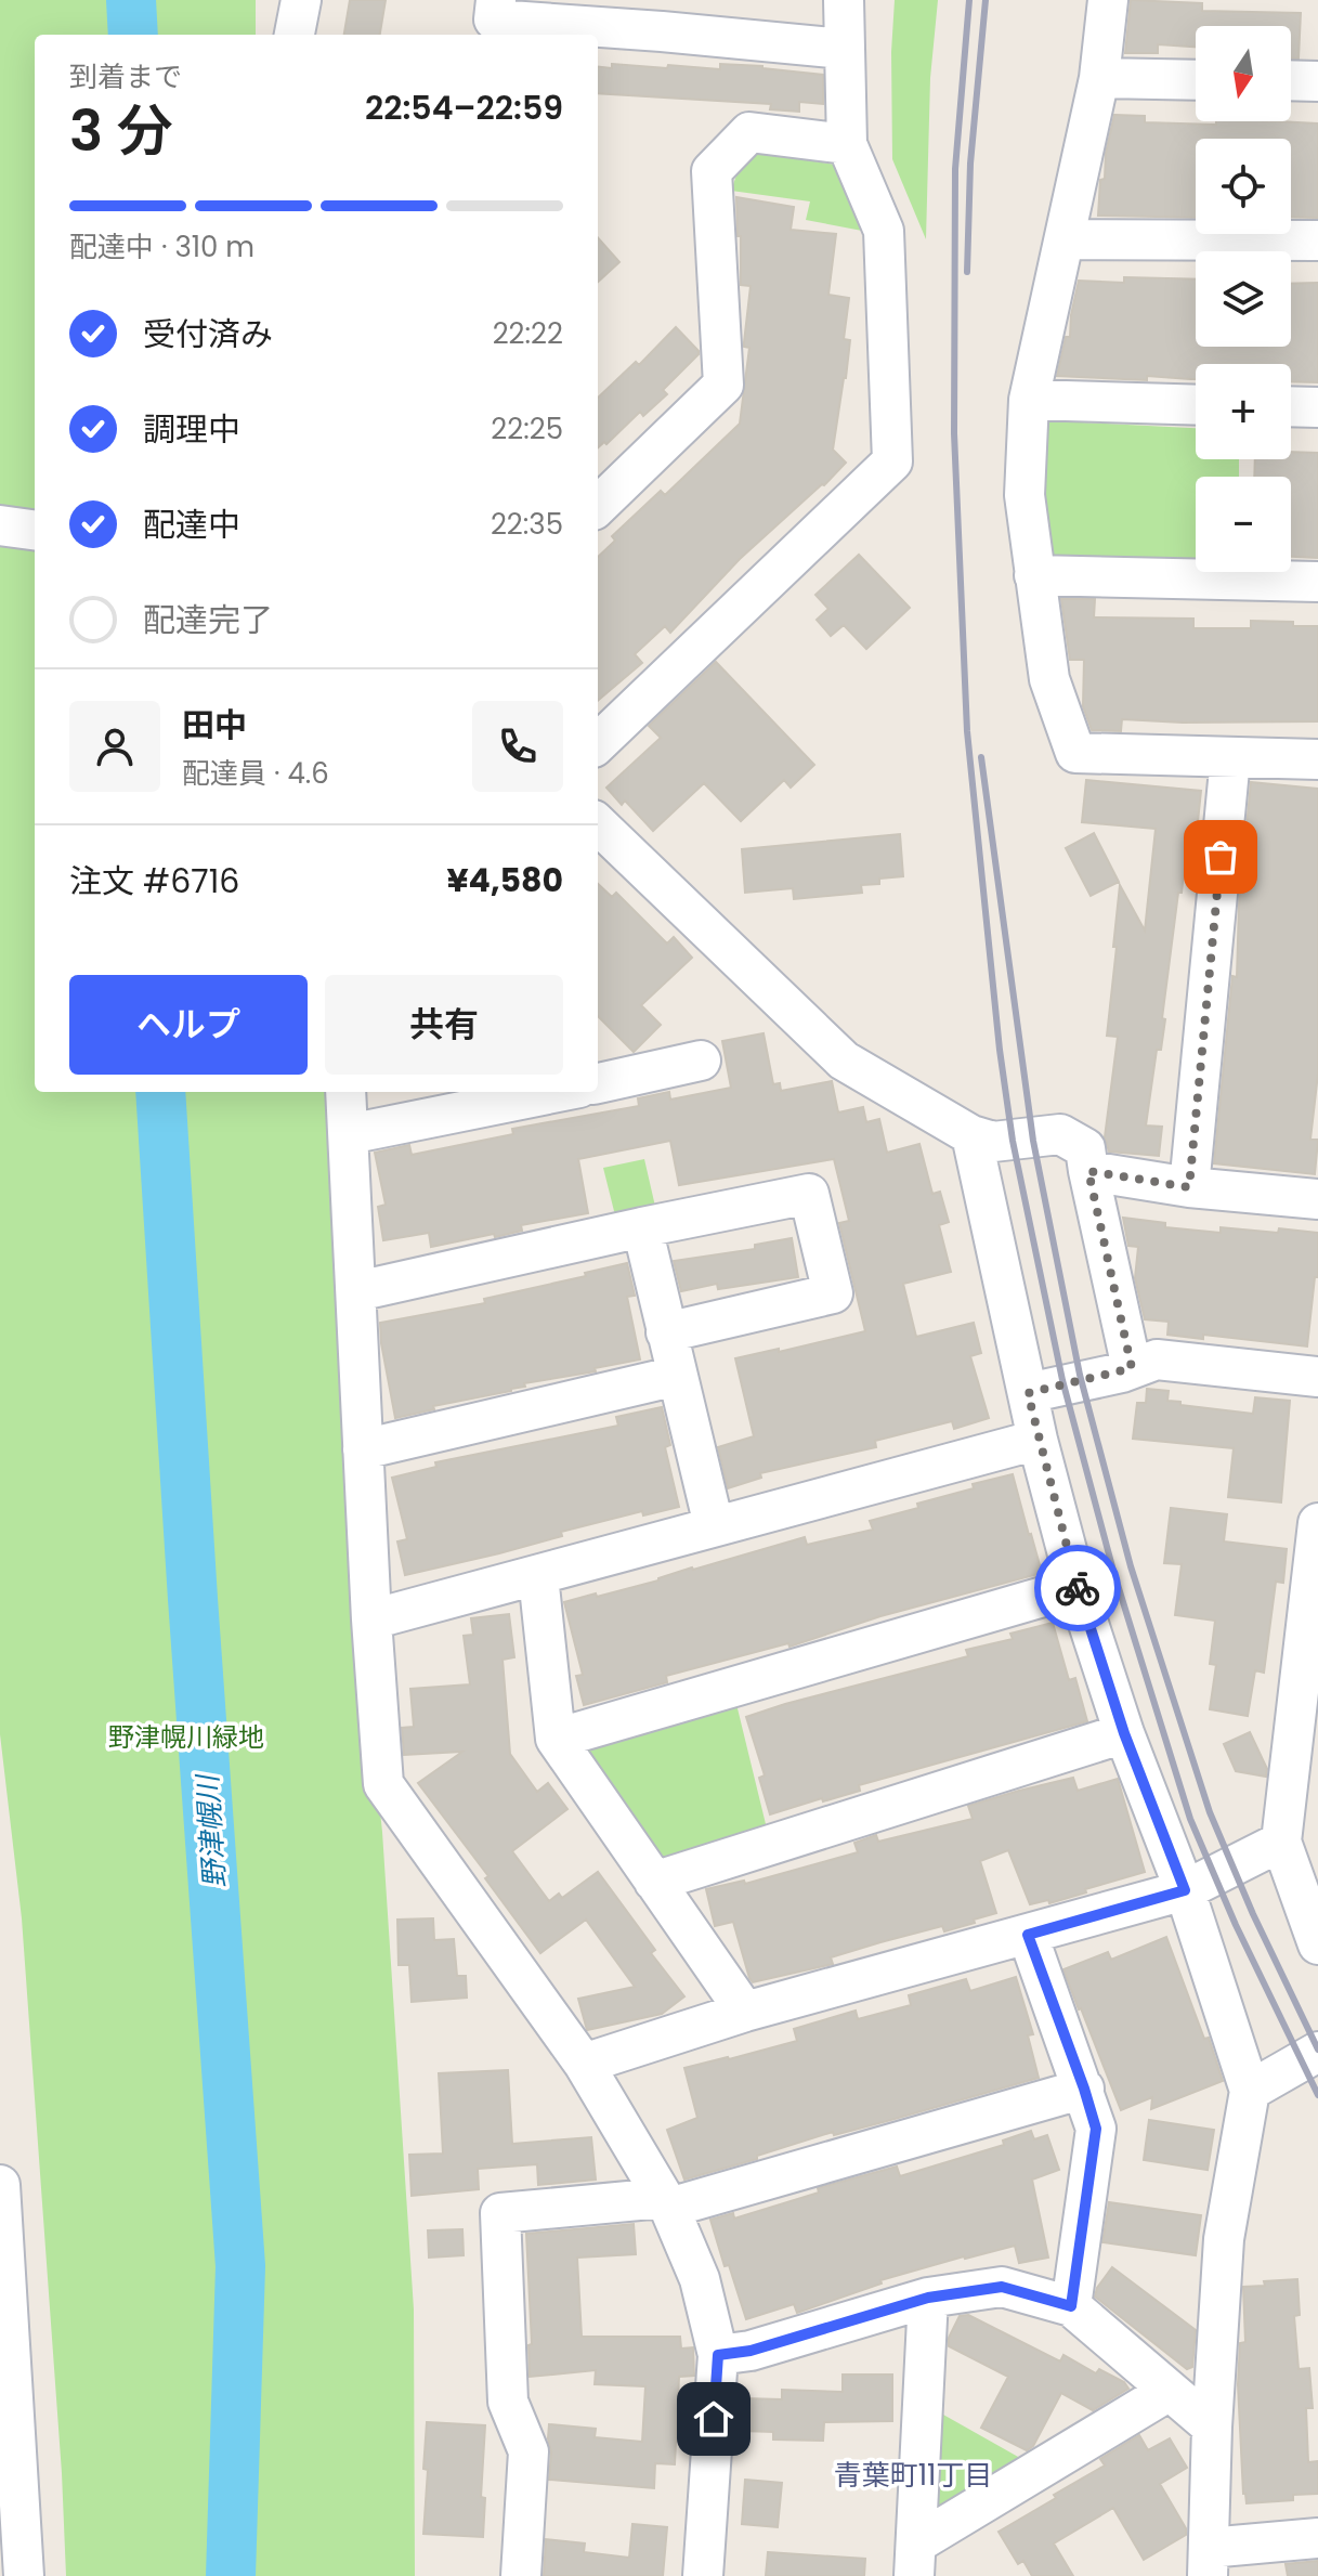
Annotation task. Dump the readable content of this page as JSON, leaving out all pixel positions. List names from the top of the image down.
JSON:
{
  "districts": ["青葉町11丁目"],
  "water": ["野津幌川"],
  "parks": ["野津幌川緑地"],
  "north": "bottom",
  "page": {
    "map_buttons": ["+", "−"],
    "heading": ["3 分", "到着まで", "22:54–22:59"],
    "panel": [
      "田中",
      "配達員 · 4.6",
      "注文 #6716",
      "¥4,580"
    ],
    "bar": "配達中 · 310 m",
    "list": [
      ["受付済み", "22:22"],
      ["調理中", "22:25"],
      ["配達中", "22:35"],
      "配達完了"
    ],
    "buttons": ["ヘルプ", "共有"]
  }
}
